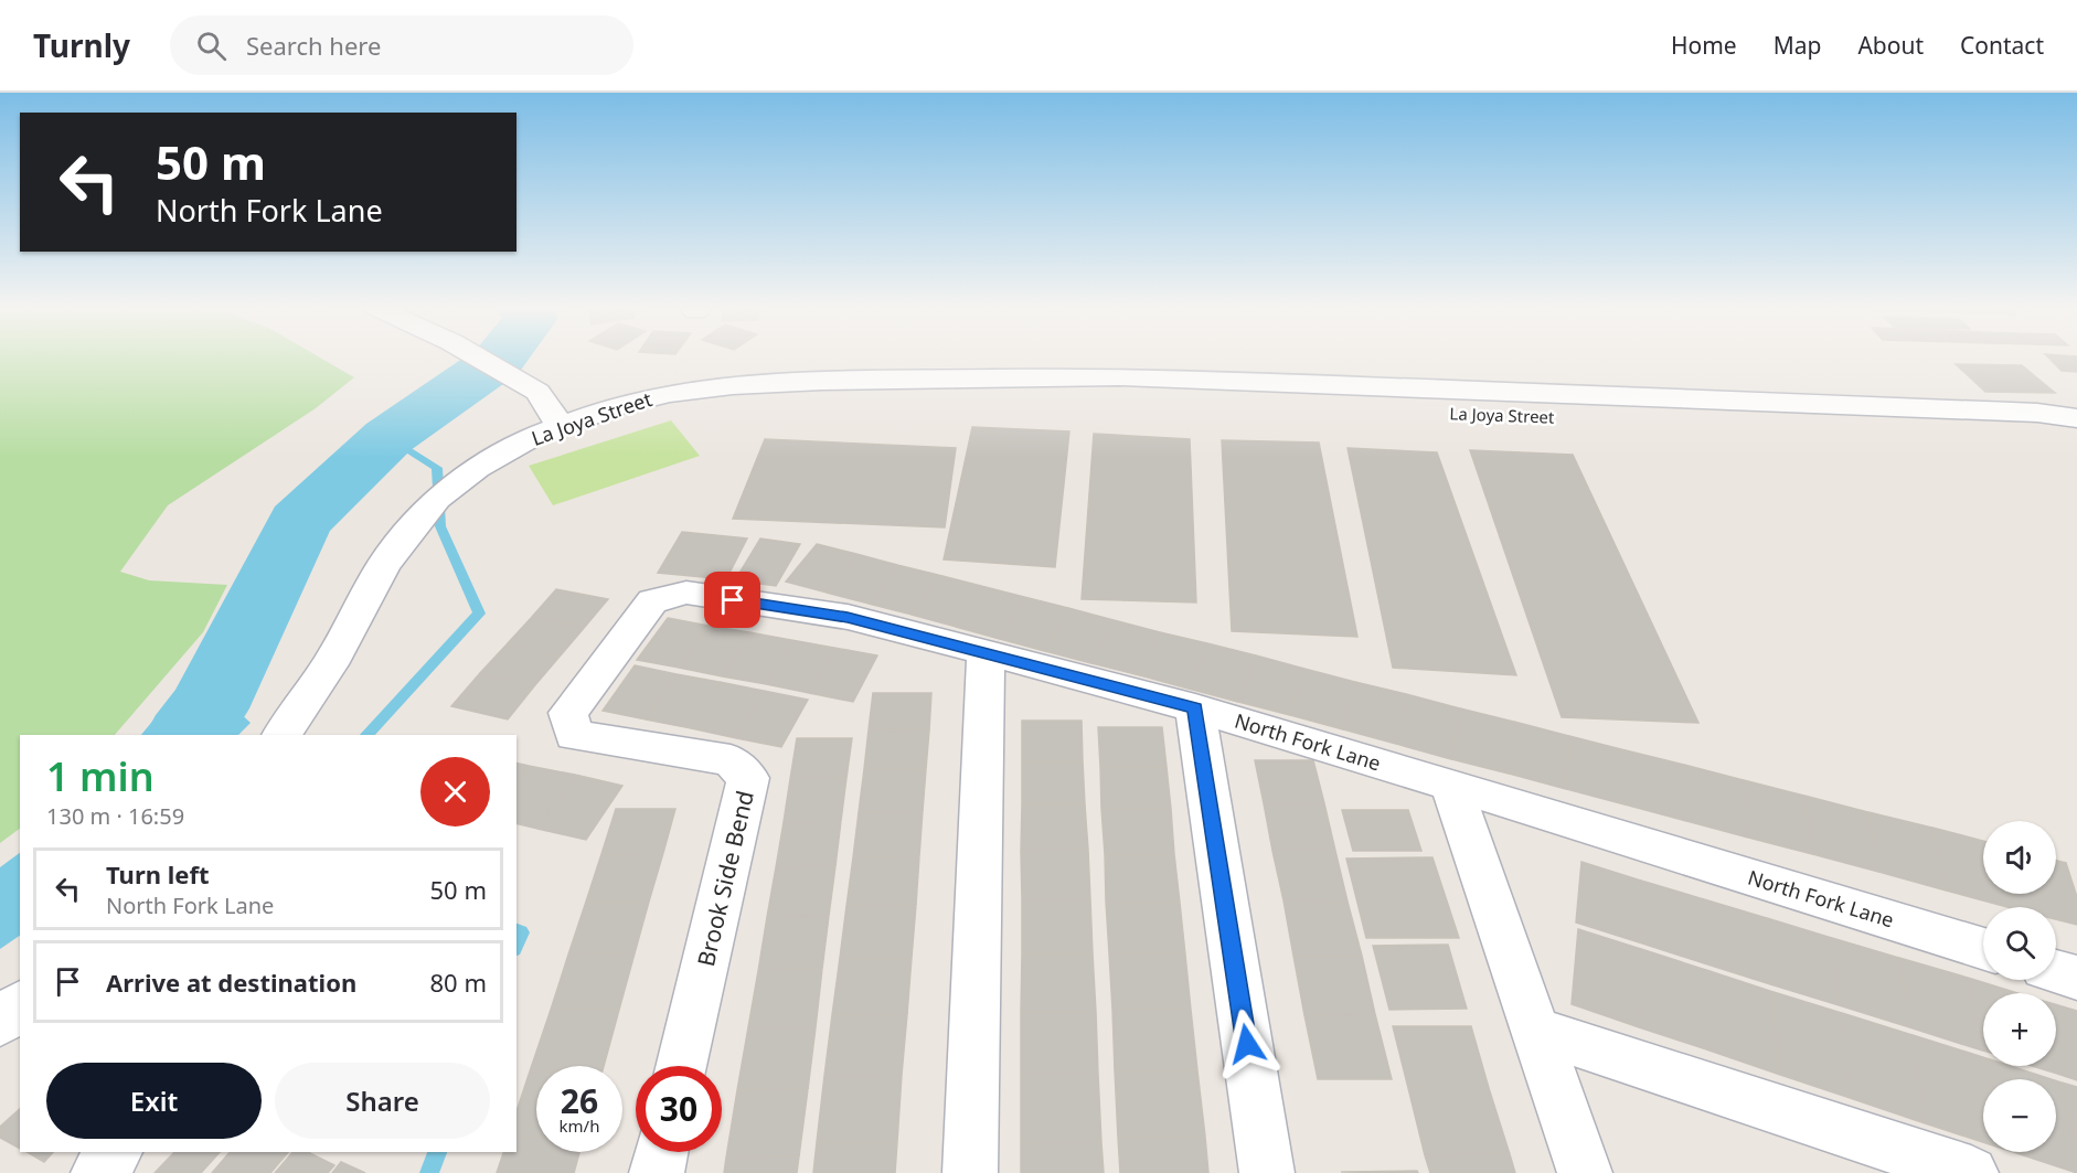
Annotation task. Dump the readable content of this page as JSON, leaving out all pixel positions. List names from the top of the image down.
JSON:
{
  "streets": {
    "street": ["La Joya Street", "North Fork Lane", "Brook Side Bend"]
  },
  "crossings": [
    ["North Fork Lane", "Brook Side Bend"]
  ],
  "page": {
    "header": "Turnly",
    "search": "Search here",
    "nav": [
      "Home",
      "Map",
      "About",
      "Contact"
    ],
    "turn": ["50 m", "North Fork Lane"],
    "heading": ["1 min", "130 m · 16:59"],
    "map_buttons": ["+", "−"],
    "list": [
      {
        "name": "Turn left",
        "note": "North Fork Lane",
        "value": "50 m"
      },
      {
        "name": "Arrive at destination",
        "value": "80 m"
      }
    ],
    "buttons": ["Exit", "Share"],
    "speed": "26 km/h",
    "limit": "30"
  }
}
